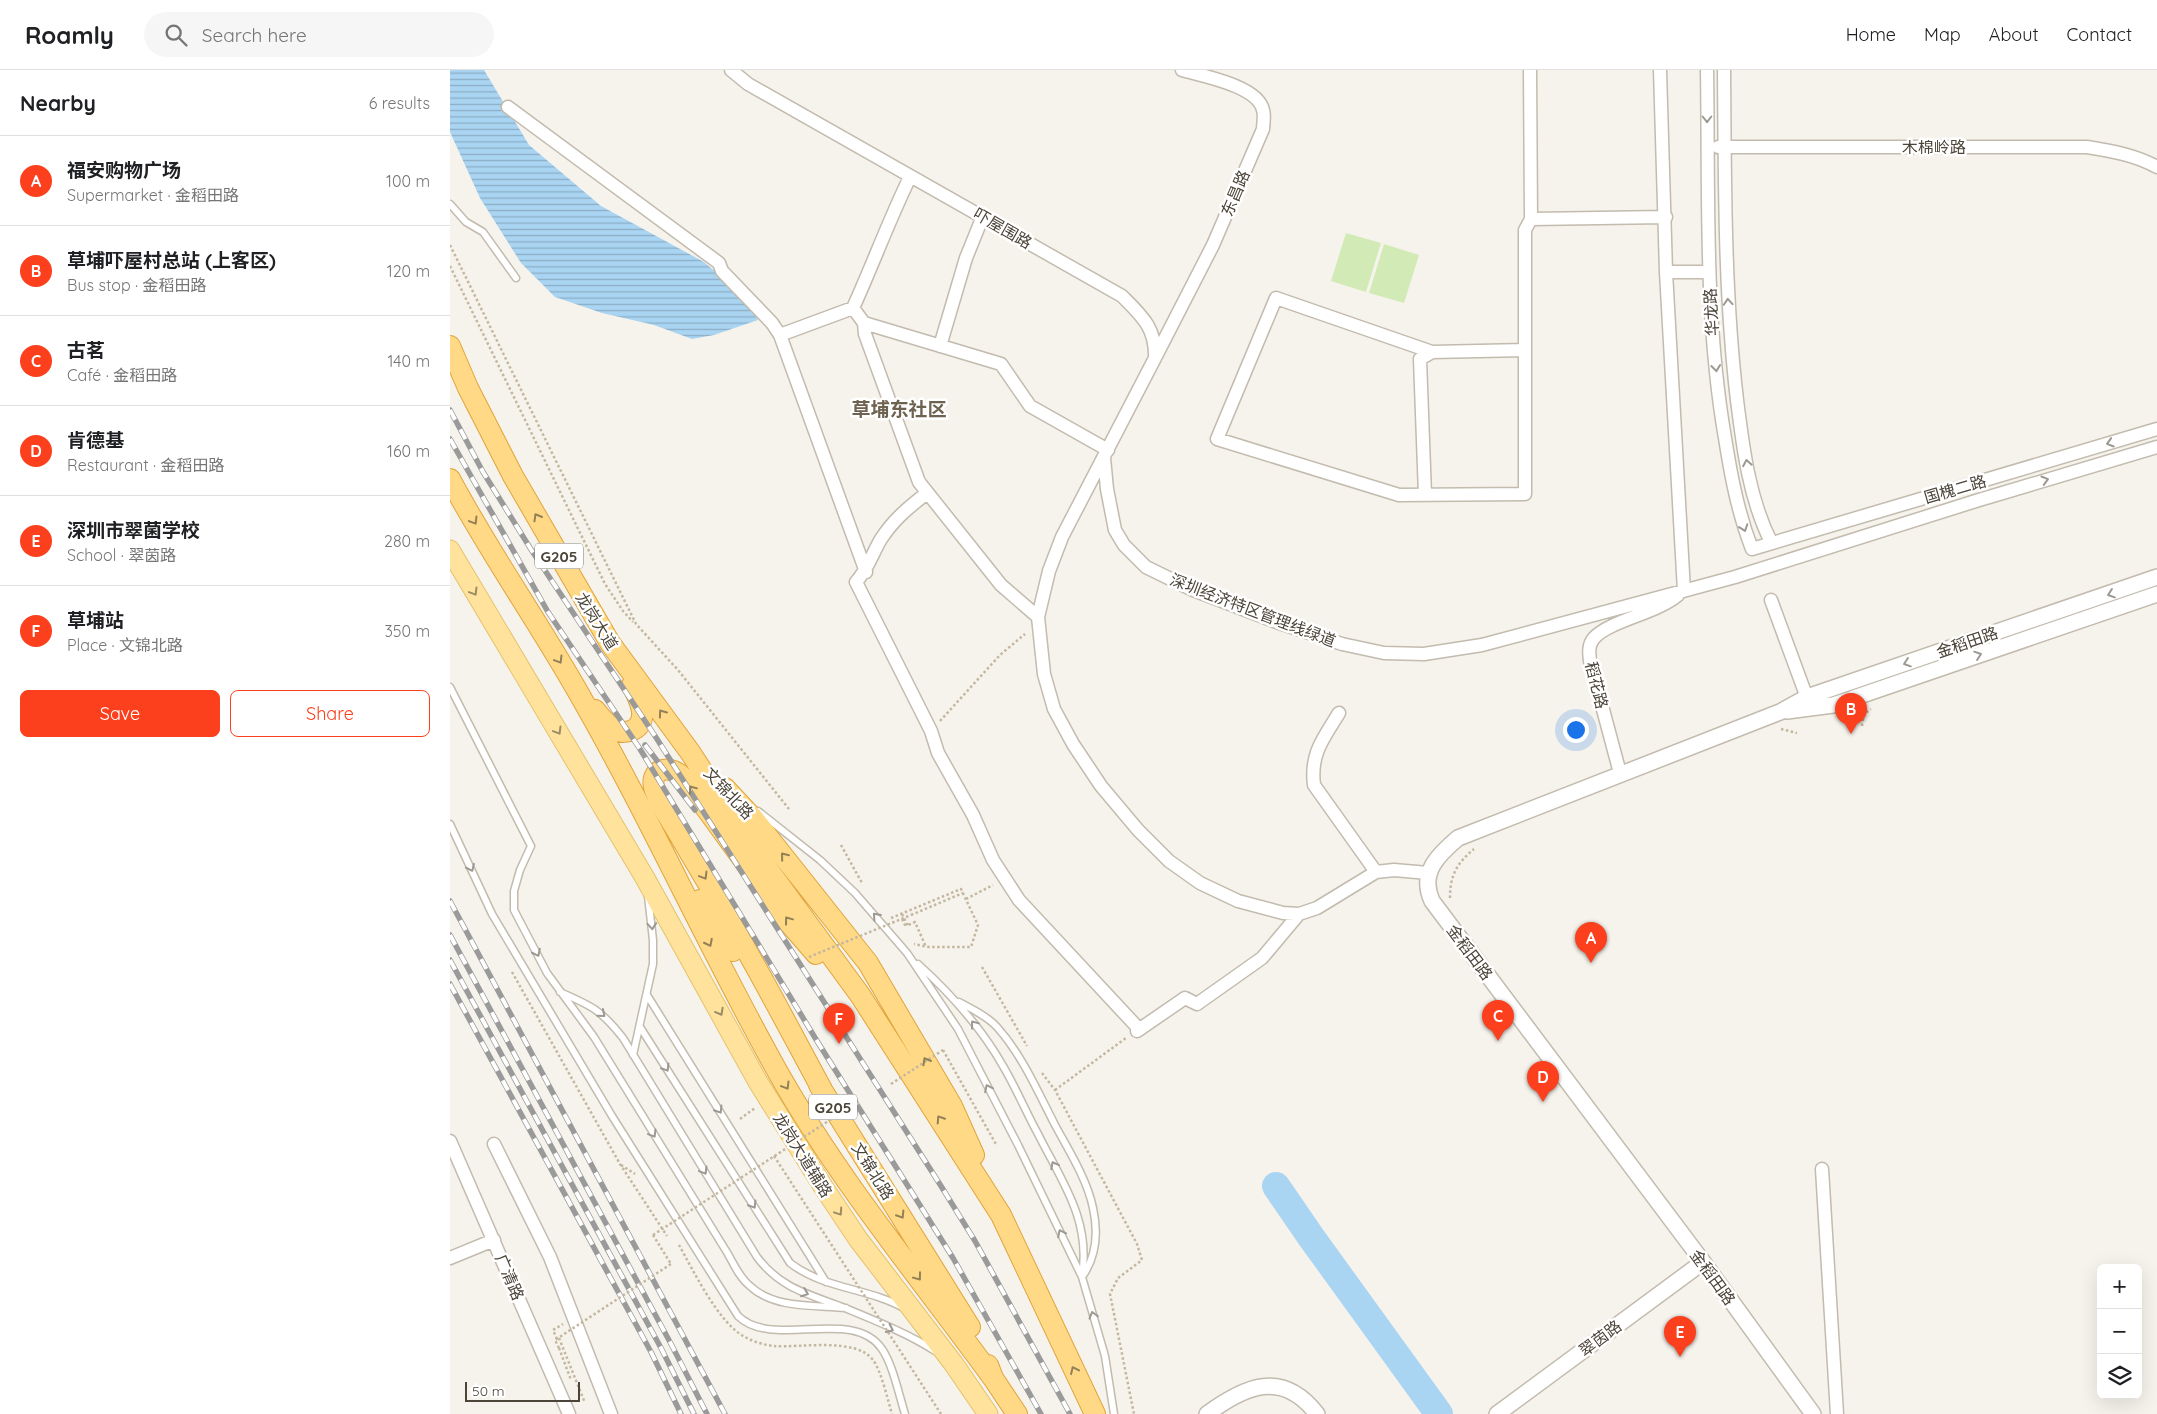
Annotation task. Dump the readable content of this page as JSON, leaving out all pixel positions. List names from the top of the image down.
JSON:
{
  "streets": {
    "highway": ["G205", "龙岗大道", "文锦北路"],
    "main road": ["龙岗大道辅路"],
    "street": [
      "木棉岭路",
      "东昌路",
      "吓屋围路",
      "华龙路",
      "国槐二路",
      "深圳经济特区管理线绿道",
      "金稻田路",
      "稻花路",
      "广清路",
      "翠茵路"
    ]
  },
  "crossings": [
    ["木棉岭路", "华龙路"],
    ["东昌路", "吓屋围路"],
    ["华龙路", "国槐二路"],
    ["国槐二路", "深圳经济特区管理线绿道"],
    ["国槐二路", "稻花路"],
    ["G205", "文锦北路"],
    ["深圳经济特区管理线绿道", "稻花路"],
    ["龙岗大道", "文锦北路"],
    ["金稻田路", "稻花路"],
    ["金稻田路", "翠茵路"]
  ],
  "one_way": ["龙岗大道辅路"],
  "districts": ["草埔东社区"],
  "scale_bar": "50 m",
  "page": {
    "header": "Roamly",
    "search": "Search here",
    "nav": [
      "Home",
      "Map",
      "About",
      "Contact"
    ],
    "heading": ["Nearby", "6 results"],
    "list": [
      {
        "mark": "A",
        "name": "福安购物广场",
        "note": "Supermarket · 金稻田路",
        "value": "100 m"
      },
      {
        "mark": "B",
        "name": "草埔吓屋村总站 (上客区)",
        "note": "Bus stop · 金稻田路",
        "value": "120 m"
      },
      {
        "mark": "C",
        "name": "古茗",
        "note": "Café · 金稻田路",
        "value": "140 m"
      },
      {
        "mark": "D",
        "name": "肯德基",
        "note": "Restaurant · 金稻田路",
        "value": "160 m"
      },
      {
        "mark": "E",
        "name": "深圳市翠菌学校",
        "note": "School · 翠茵路",
        "value": "280 m"
      },
      {
        "mark": "F",
        "name": "草埔站",
        "note": "Place · 文锦北路",
        "value": "350 m"
      }
    ],
    "buttons": ["Save", "Share"],
    "pins": [
      "B",
      "A",
      "C",
      "F",
      "D",
      "E"
    ],
    "map_buttons": ["+", "−"],
    "scale": "50 m"
  }
}
